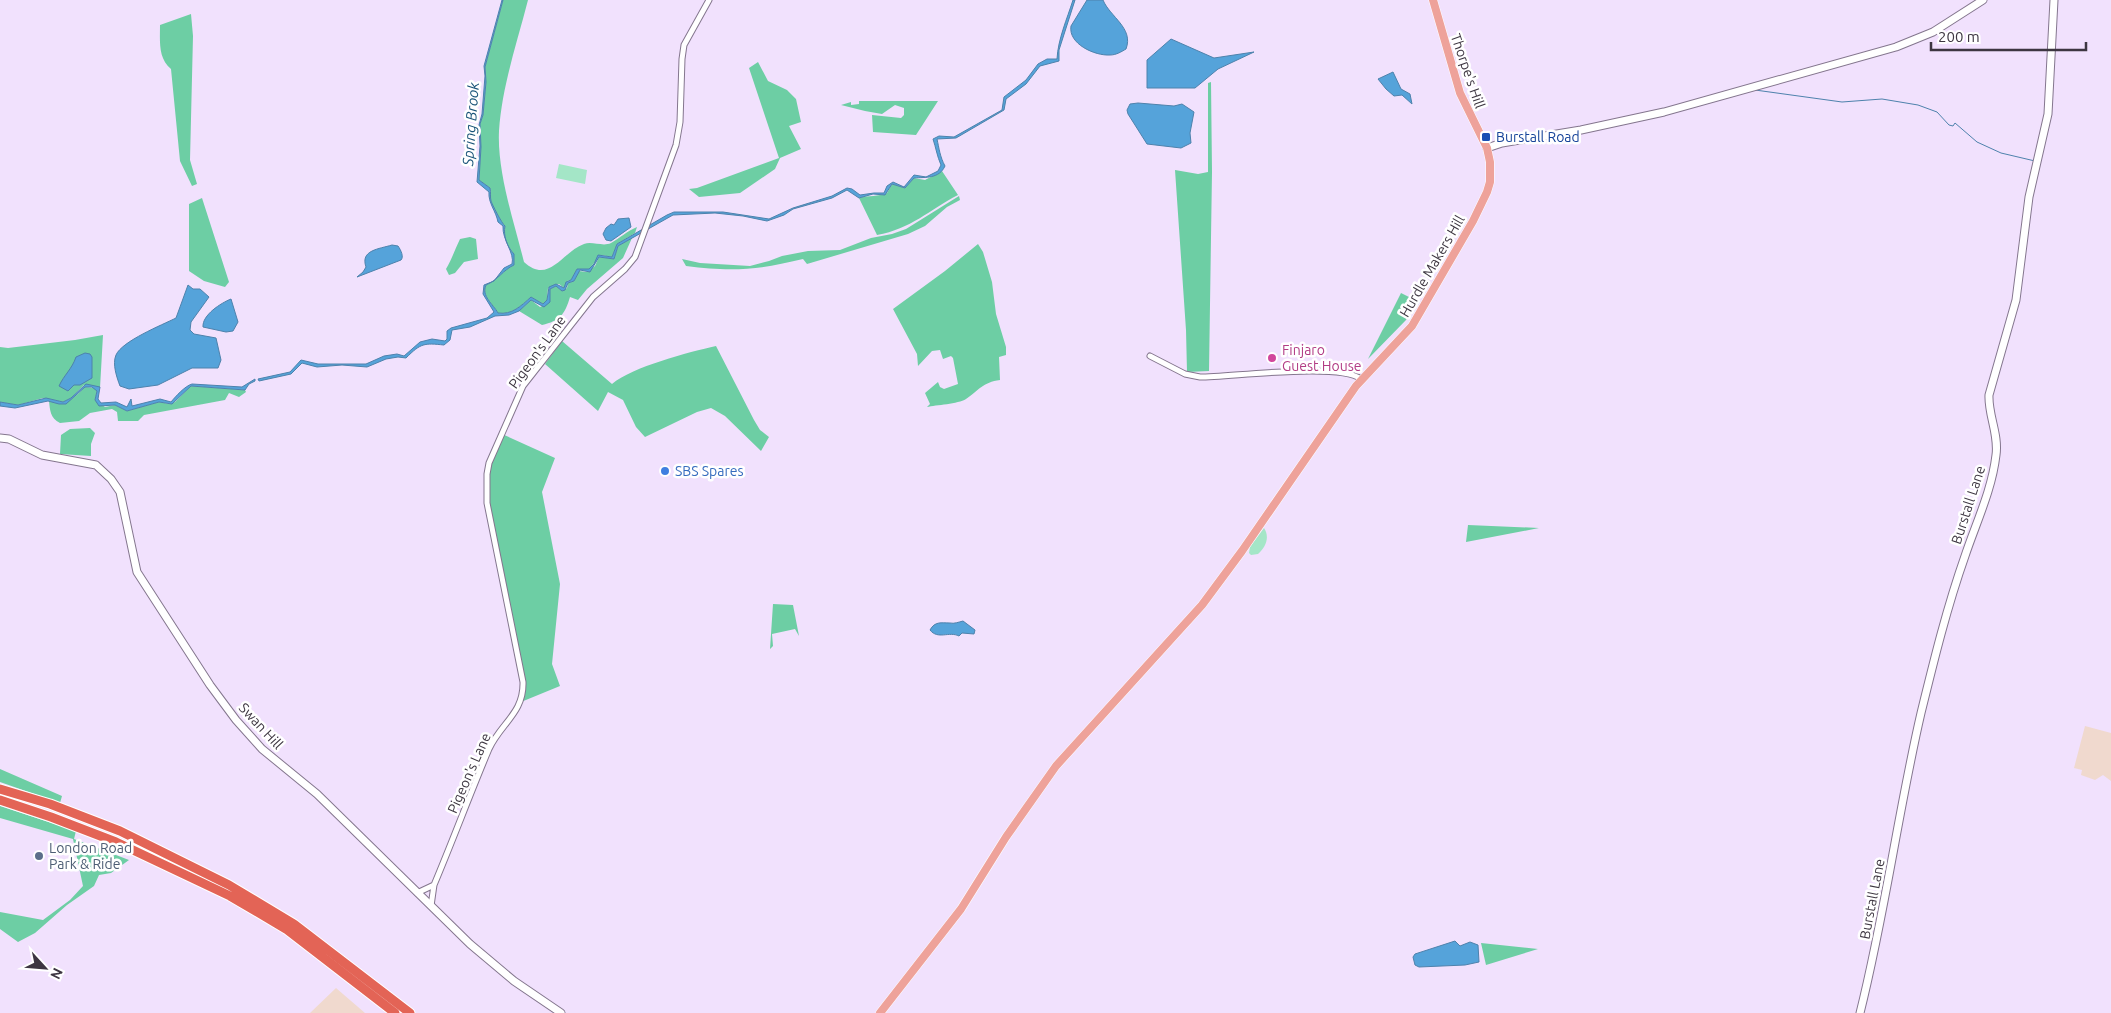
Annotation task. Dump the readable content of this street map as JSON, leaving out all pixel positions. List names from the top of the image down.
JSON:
{
  "streets": {
    "main road": ["Thorpe's Hill", "Hurdle Makers Hill"],
    "street": ["Pigeon's Lane", "Burstall Lane", "Swan Hill"]
  },
  "crossings": [
    ["Thorpe's Hill", "Hurdle Makers Hill"],
    ["Pigeon's Lane", "Swan Hill"]
  ],
  "water": ["Spring Brook"],
  "places": {
    "transit": ["Burstall Road"],
    "other": ["Finjaro Guest House", "SBS Spares", "London Road Park & Ride"]
  },
  "scale_bar": "200 m",
  "north": "bottom right"
}
